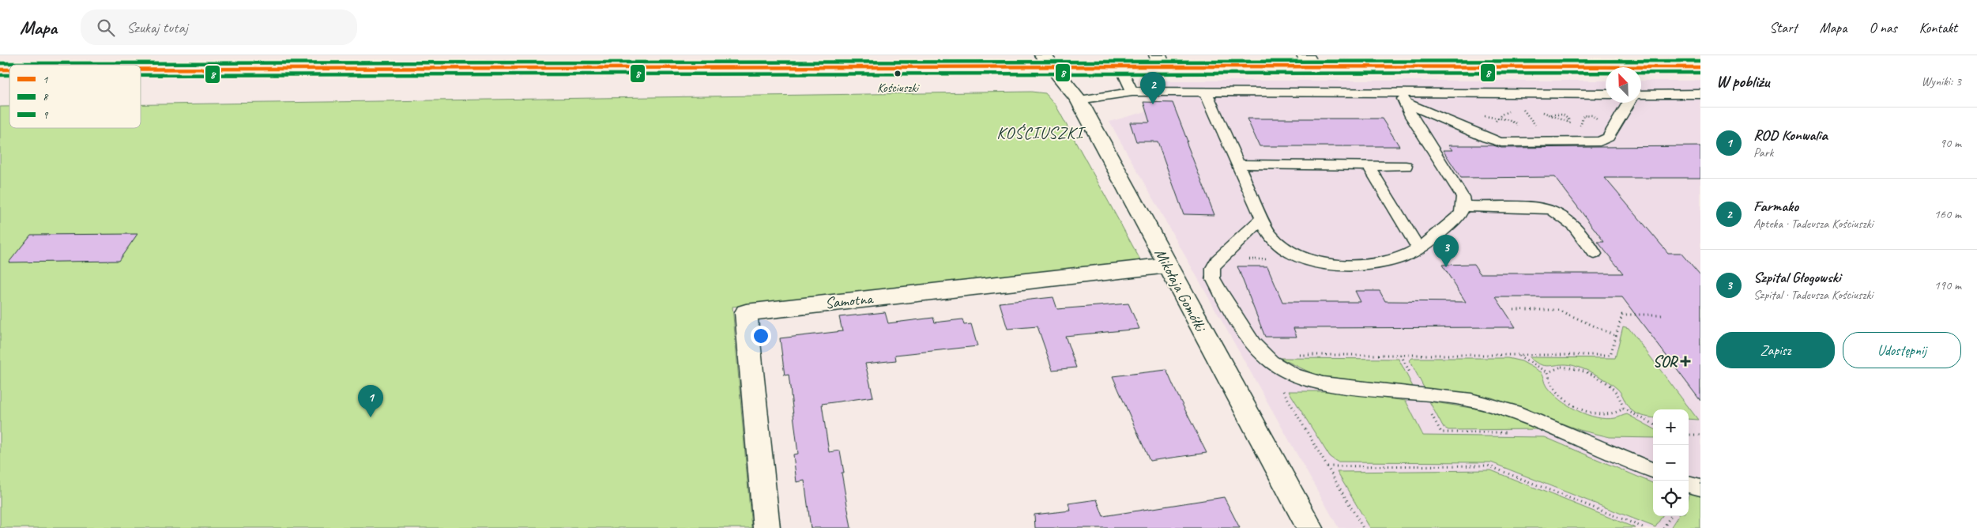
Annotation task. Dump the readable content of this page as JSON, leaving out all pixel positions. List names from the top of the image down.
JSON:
{
  "streets": {
    "street": ["Mikołaja Gomółki", "Samotna"]
  },
  "crossings": [
    ["Mikołaja Gomółki", "Samotna"]
  ],
  "districts": ["KOŚCIUSZKI"],
  "places": {
    "other": ["Kościuszki"],
    "health": ["SOR"]
  },
  "lines": ["transit line 9", "transit line 1", "transit line 8"],
  "legend": ["1", "8", "9"],
  "north": "top left",
  "page": {
    "header": "Mapa",
    "search": "Szukaj tutaj",
    "nav": [
      "Start",
      "Mapa",
      "O nas",
      "Kontakt"
    ],
    "heading": ["W pobliżu", "Wyniki: 3"],
    "pins": ["2", "3", "1"],
    "list": [
      {
        "mark": "1",
        "name": "ROD Konwalia",
        "note": "Park",
        "value": "90 m"
      },
      {
        "mark": "2",
        "name": "Farmako",
        "note": "Apteka · Tadeusza Kościuszki",
        "value": "160 m"
      },
      {
        "mark": "3",
        "name": "Szpital Głogowski",
        "note": "Szpital · Tadeusza Kościuszki",
        "value": "190 m"
      }
    ],
    "buttons": ["Zapisz", "Udostępnij"],
    "map_buttons": ["+", "−"]
  }
}
